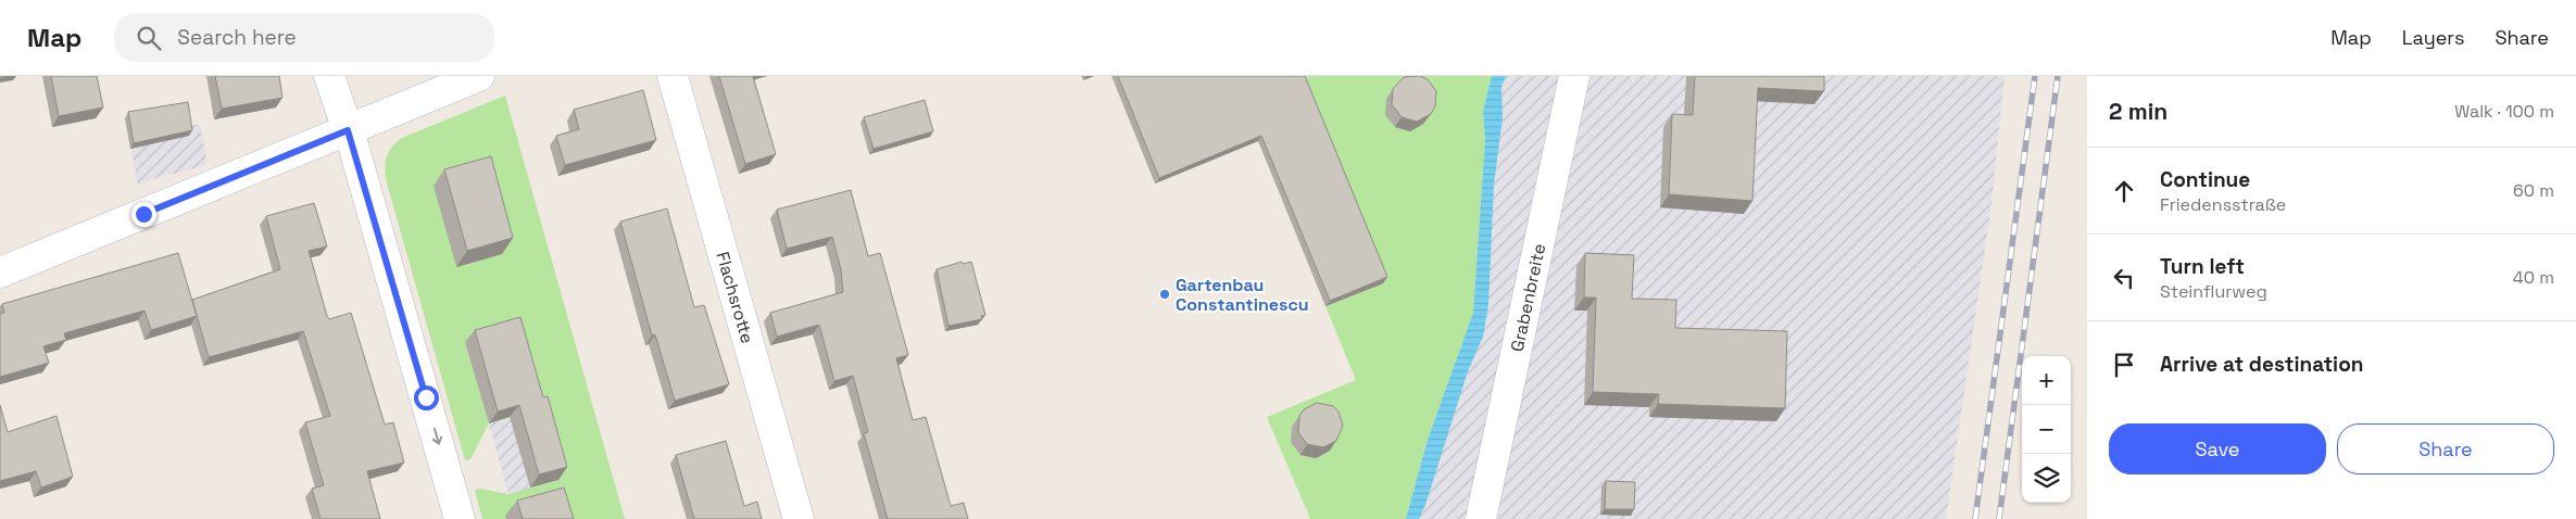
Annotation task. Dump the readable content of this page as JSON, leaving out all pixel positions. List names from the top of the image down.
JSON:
{
  "streets": {
    "street": ["Flachsrotte", "Grabenbreite"]
  },
  "places": ["Gartenbau Constantinescu"],
  "page": {
    "header": "Map",
    "search": "Search here",
    "nav": ["Map", "Layers", "Share"],
    "heading": ["2 min", "Walk · 100 m"],
    "list": [
      ["Continue", "Friedensstraße", "60 m"],
      ["Turn left", "Steinflurweg", "40 m"],
      "Arrive at destination"
    ],
    "map_buttons": ["+", "−"],
    "buttons": ["Save", "Share"]
  }
}
